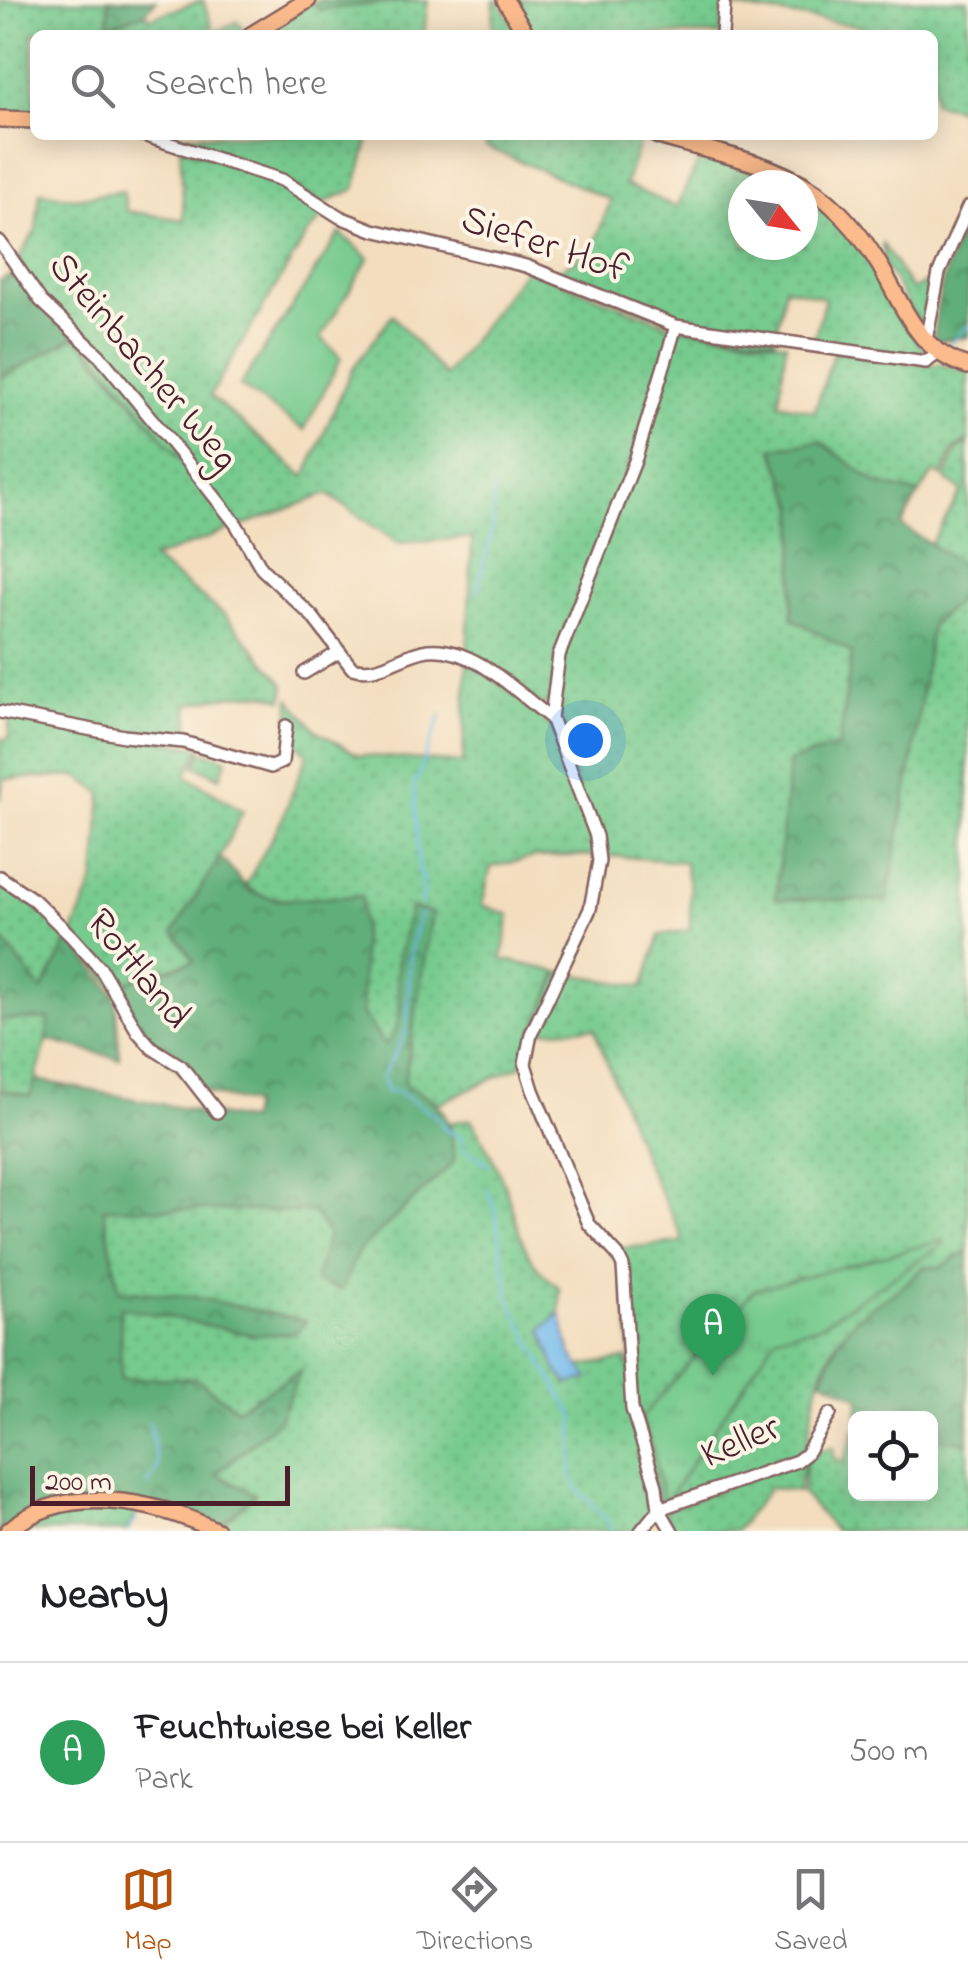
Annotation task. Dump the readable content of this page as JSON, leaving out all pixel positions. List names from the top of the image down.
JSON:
{
  "streets": {
    "street": [
      "Siefer Hof",
      "Steinbacher Weg",
      "Rottland",
      "Keller"
    ]
  },
  "scale_bar": "200 m",
  "north": "bottom right",
  "page": {
    "search": "Search here",
    "pins": "A",
    "scale": "200 m",
    "heading": "Nearby",
    "list": [
      {
        "mark": "A",
        "name": "Feuchtwiese bei Keller",
        "note": "Park",
        "value": "500 m"
      }
    ],
    "nav": ["Map", "Directions", "Saved"]
  }
}
